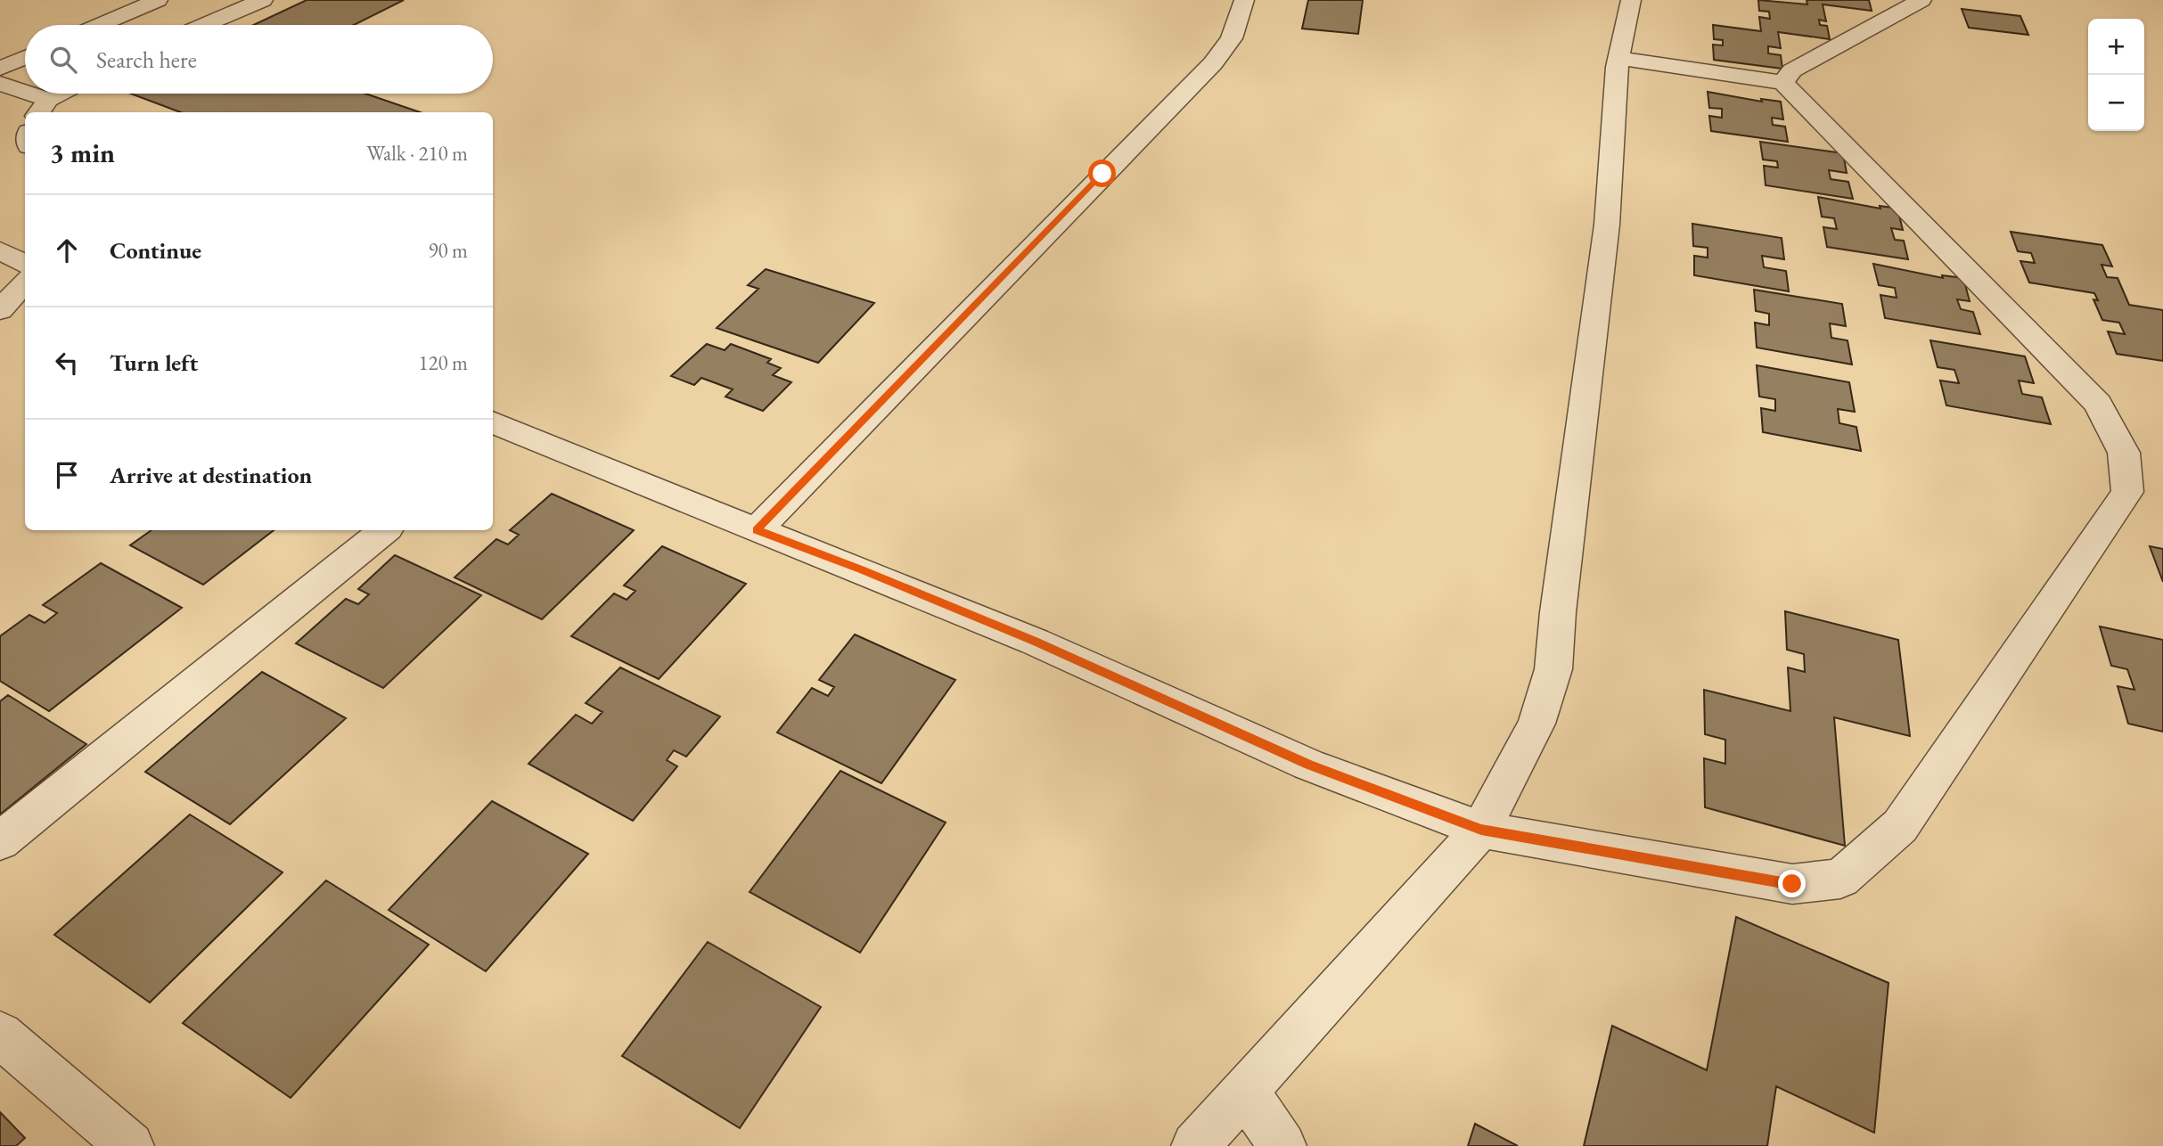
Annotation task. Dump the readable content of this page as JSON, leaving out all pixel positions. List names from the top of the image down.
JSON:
{
  "page": {
    "map_buttons": ["+", "−"],
    "search": "Search here",
    "heading": ["3 min", "Walk · 210 m"],
    "list": [
      ["Continue", "90 m"],
      ["Turn left", "120 m"],
      "Arrive at destination"
    ]
  }
}
